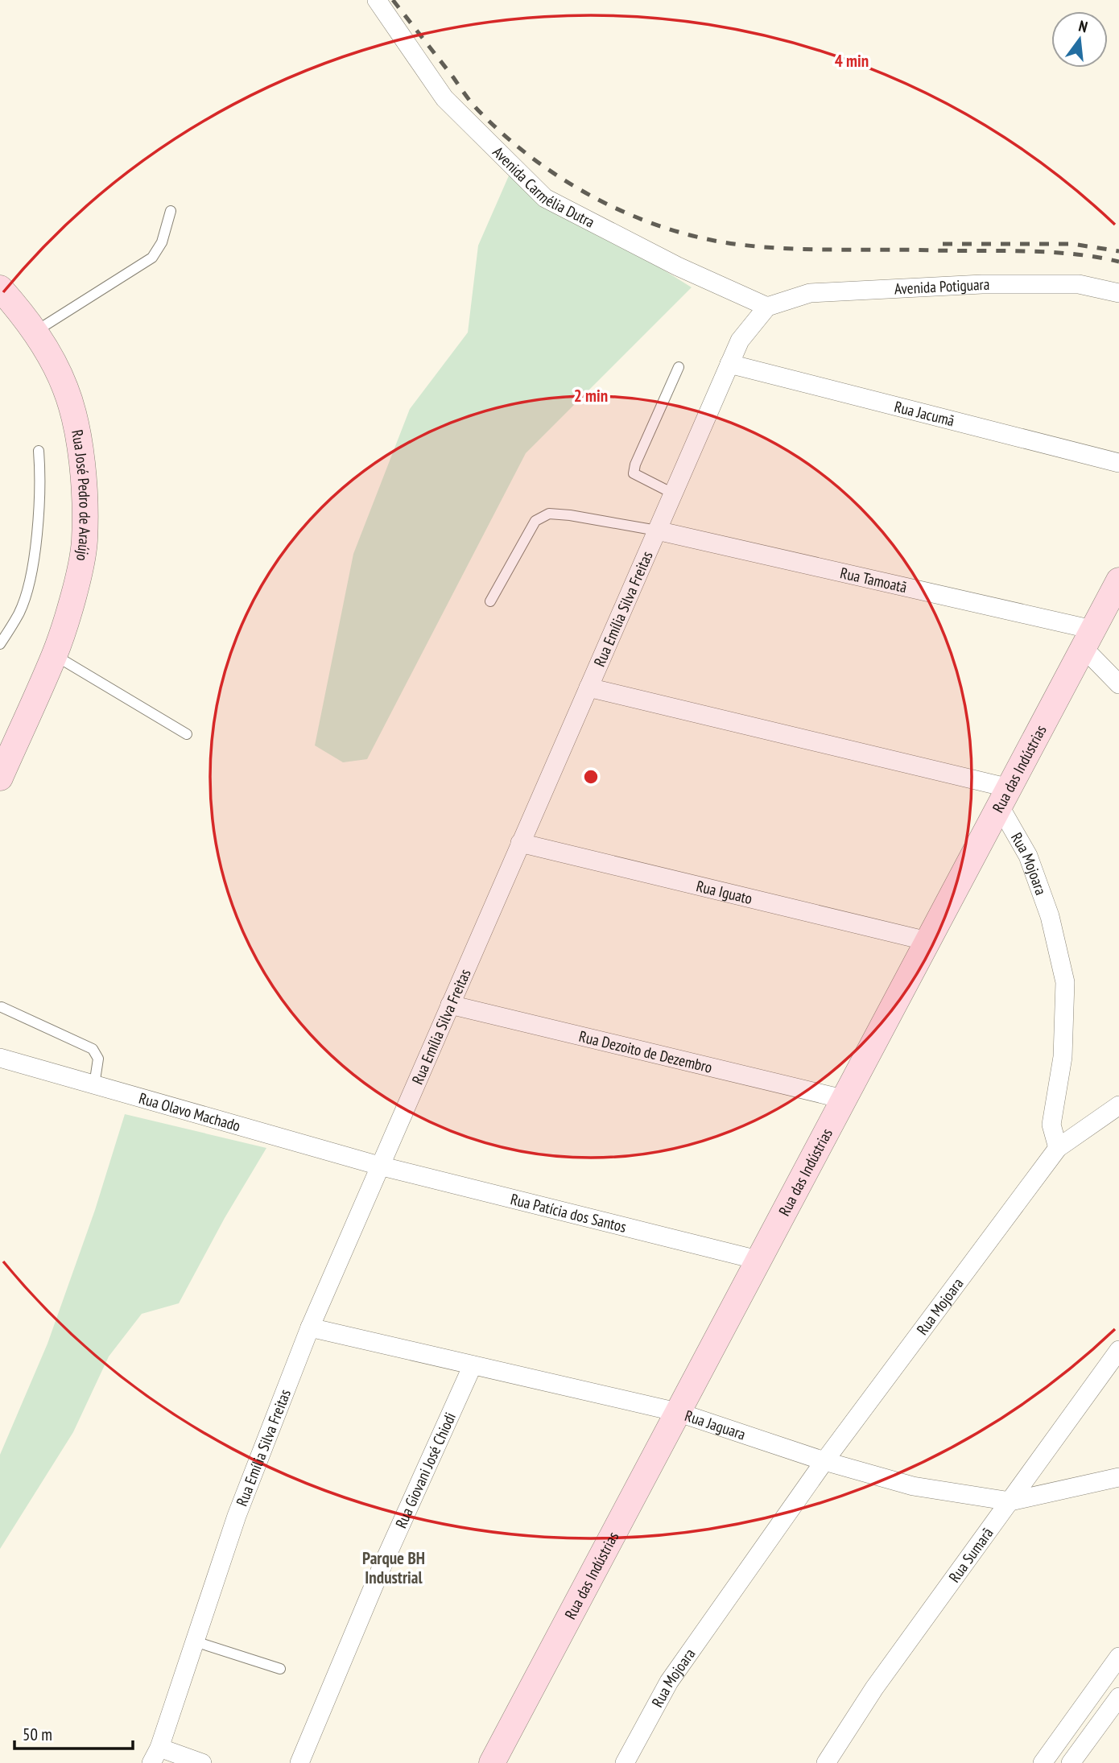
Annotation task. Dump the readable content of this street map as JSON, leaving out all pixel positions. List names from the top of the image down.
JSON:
{
  "streets": {
    "street": [
      "Avenida Carmélia Dutra",
      "Avenida Potiguara",
      "Rua Jacumã",
      "Rua José Pedro de Araújo",
      "Rua Tamoatã",
      "Rua Emília Silva Freitas",
      "Rua das Indústrias",
      "Rua Mojoara",
      "Rua Iguato",
      "Rua Dezoito de Dezembro",
      "Rua Olavo Machado",
      "Rua Patícia dos Santos",
      "Rua Jaguara",
      "Rua Giovani José Chiodi",
      "Rua Sumarã"
    ]
  },
  "crossings": [
    ["Avenida Carmélia Dutra", "Avenida Potiguara"],
    ["Avenida Carmélia Dutra", "Rua Emília Silva Freitas"],
    ["Avenida Potiguara", "Rua Emília Silva Freitas"],
    ["Rua Jacumã", "Rua Emília Silva Freitas"],
    ["Rua Tamoatã", "Rua Emília Silva Freitas"],
    ["Rua Tamoatã", "Rua das Indústrias"],
    ["Rua Emília Silva Freitas", "Rua Iguato"],
    ["Rua Emília Silva Freitas", "Rua Dezoito de Dezembro"],
    ["Rua Emília Silva Freitas", "Rua Olavo Machado"],
    ["Rua Emília Silva Freitas", "Rua Patícia dos Santos"],
    ["Rua Emília Silva Freitas", "Rua Jaguara"],
    ["Rua das Indústrias", "Rua Mojoara"],
    ["Rua das Indústrias", "Rua Iguato"],
    ["Rua das Indústrias", "Rua Dezoito de Dezembro"],
    ["Rua das Indústrias", "Rua Patícia dos Santos"],
    ["Rua das Indústrias", "Rua Jaguara"],
    ["Rua Mojoara", "Rua Jaguara"],
    ["Rua Olavo Machado", "Rua Patícia dos Santos"],
    ["Rua Jaguara", "Rua Giovani José Chiodi"],
    ["Rua Jaguara", "Rua Sumarã"]
  ],
  "districts": ["Parque BH Industrial"],
  "scale_bar": "50 m",
  "north": "top",
  "rings": ["4 min", "2 min"]
}
